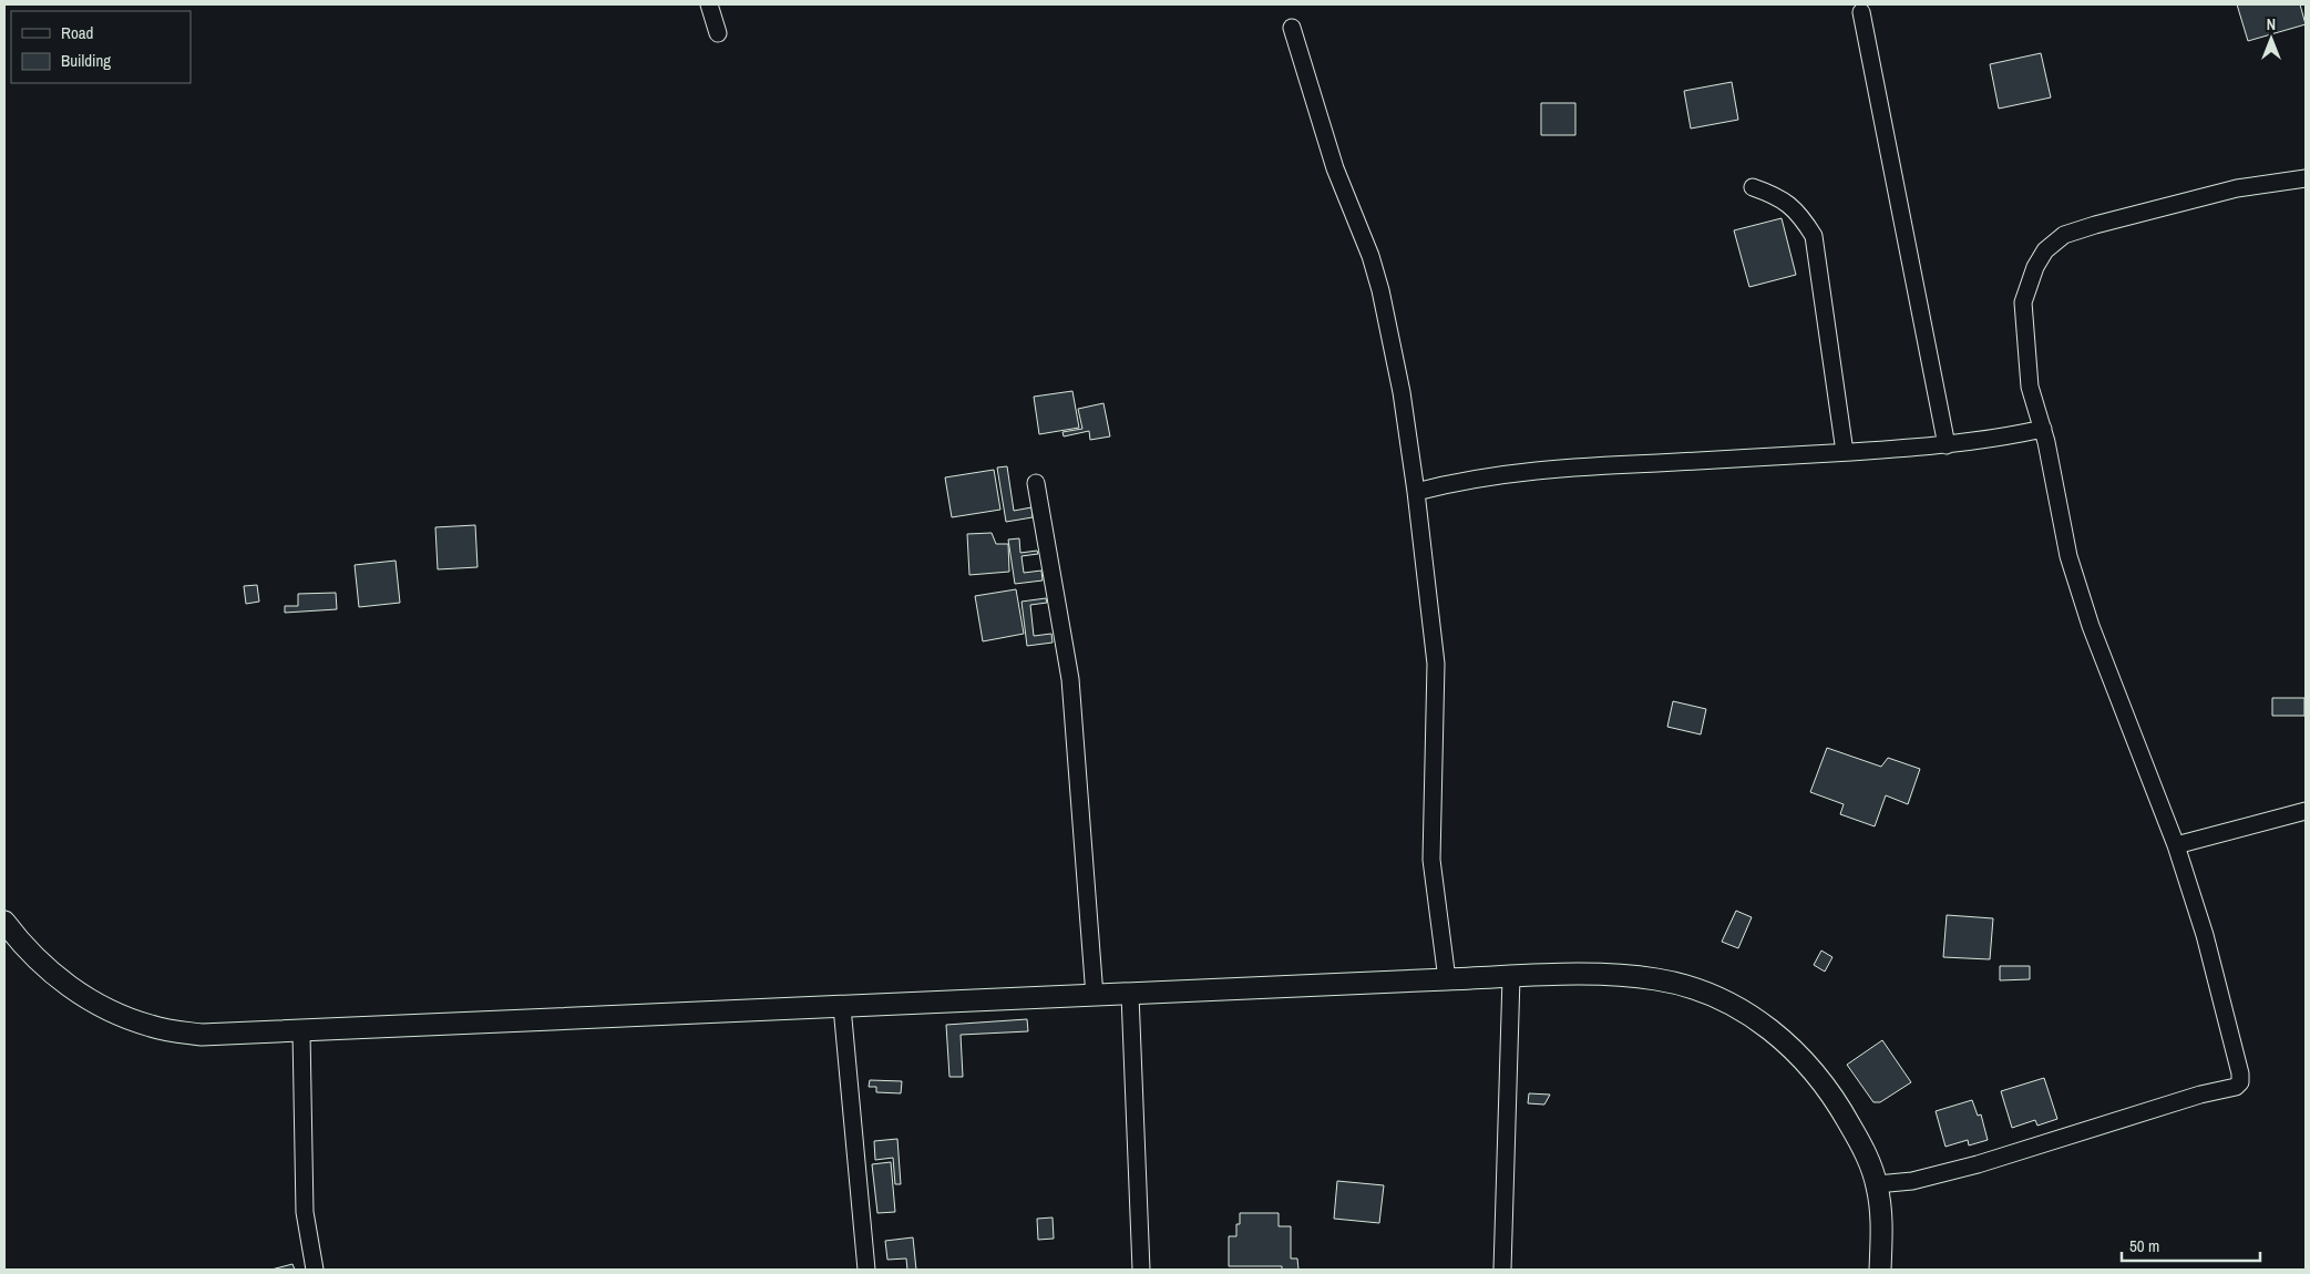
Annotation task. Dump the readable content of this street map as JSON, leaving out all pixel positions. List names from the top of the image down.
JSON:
{
  "legend": ["Road", "Building"],
  "scale_bar": "50 m",
  "north": "top"
}
